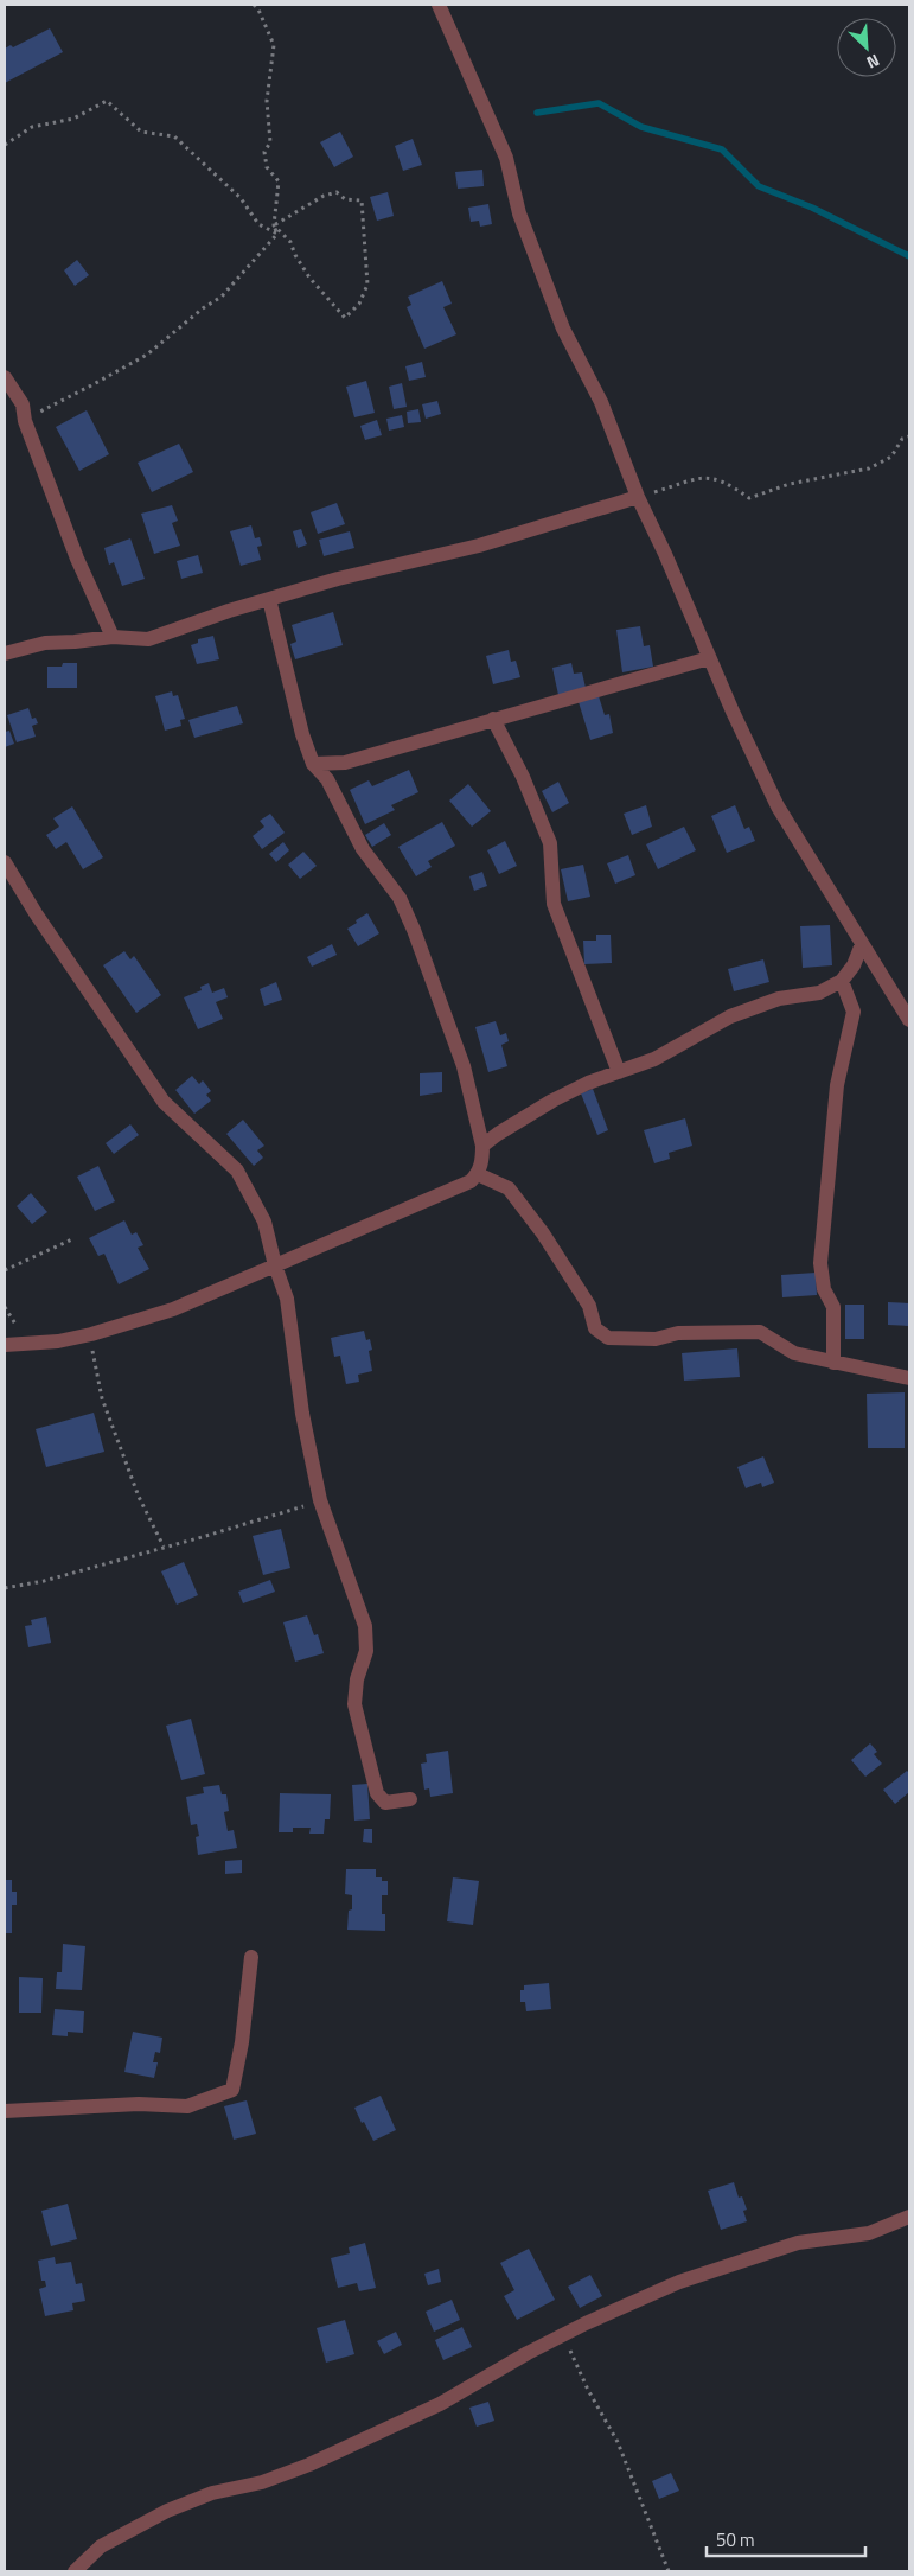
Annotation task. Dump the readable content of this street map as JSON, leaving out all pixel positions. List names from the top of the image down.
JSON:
{
  "scale_bar": "50 m",
  "north": "bottom right"
}
